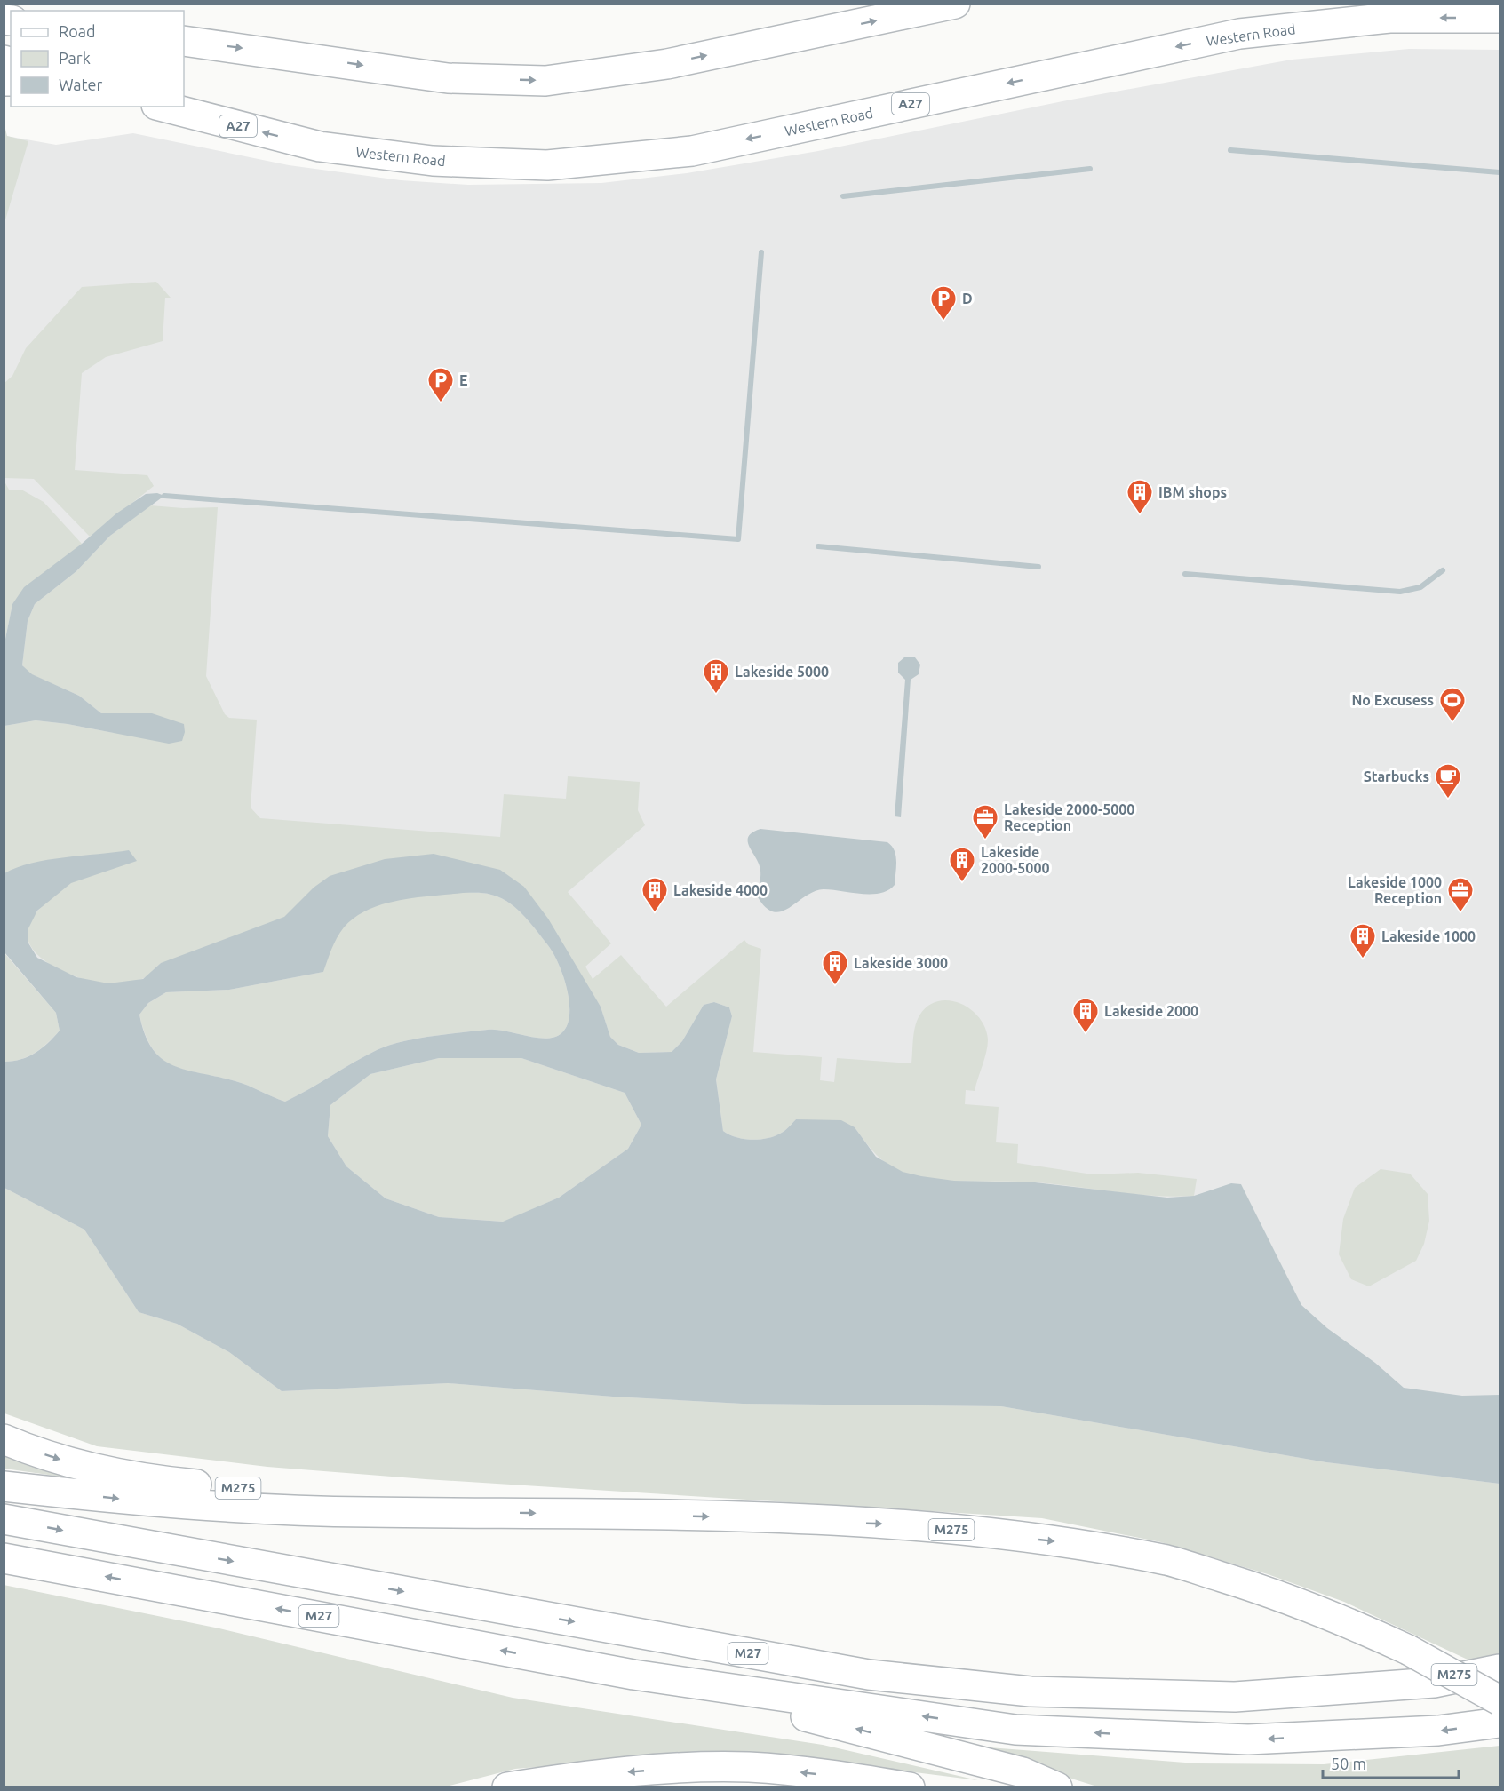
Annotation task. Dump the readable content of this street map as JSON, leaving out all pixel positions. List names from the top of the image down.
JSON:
{
  "streets": {
    "main road": [
      "Western Road",
      "A27",
      "M275",
      "M27"
    ]
  },
  "places": {
    "parking": ["D", "E"],
    "building": [
      "IBM shops",
      "Lakeside 5000",
      "Lakeside 2000-5000",
      "Lakeside 4000",
      "Lakeside 1000",
      "Lakeside 3000",
      "Lakeside 2000"
    ],
    "sports": ["No Excusess"],
    "cafe": ["Starbucks"],
    "office": ["Lakeside 2000-5000 Reception", "Lakeside 1000 Reception"]
  },
  "legend": ["Road", "Park", "Water"],
  "scale_bar": "50 m"
}
